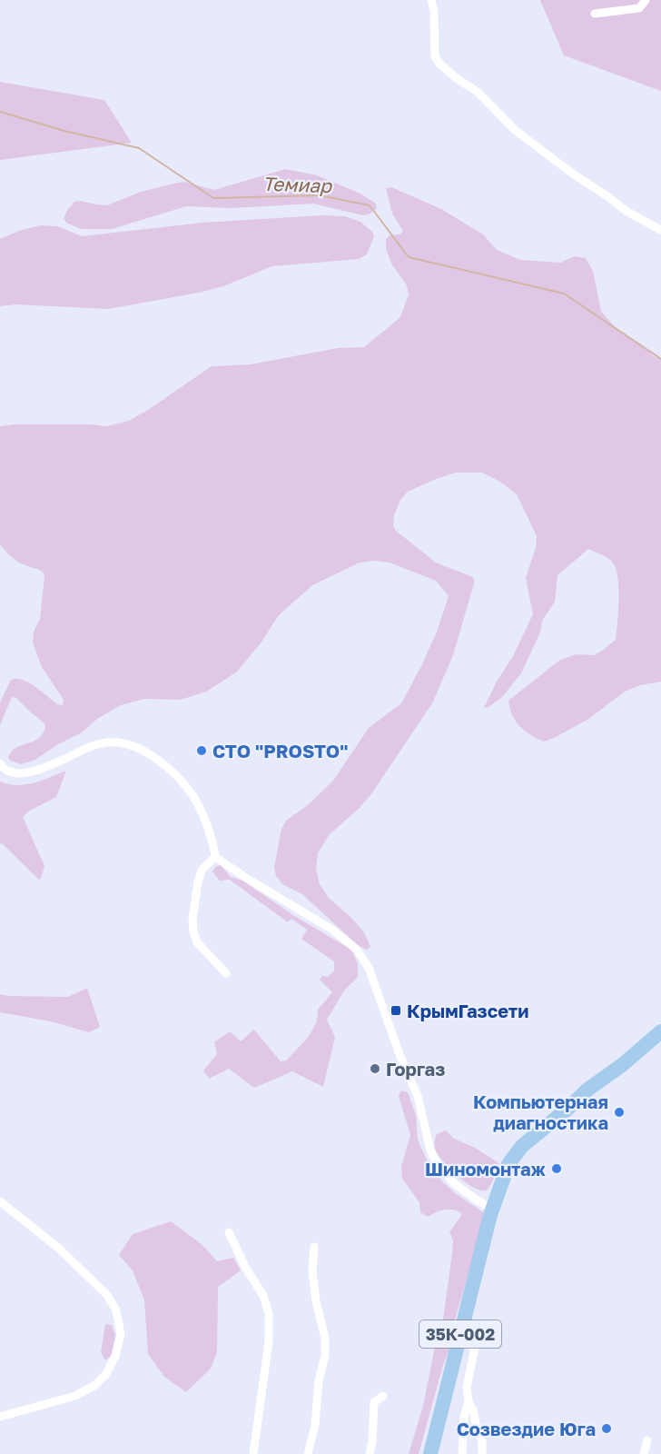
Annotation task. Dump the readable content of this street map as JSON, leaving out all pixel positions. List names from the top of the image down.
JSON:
{
  "streets": {
    "highway": ["35К-002"]
  },
  "water": ["Темиар"],
  "places": {
    "other": [
      "СТО \"PROSTO\"",
      "Горгаз",
      "Компьютерная диагностика",
      "Шиномонтаж",
      "Созвездие Юга"
    ],
    "transit": ["КрымГазсети"]
  }
}
